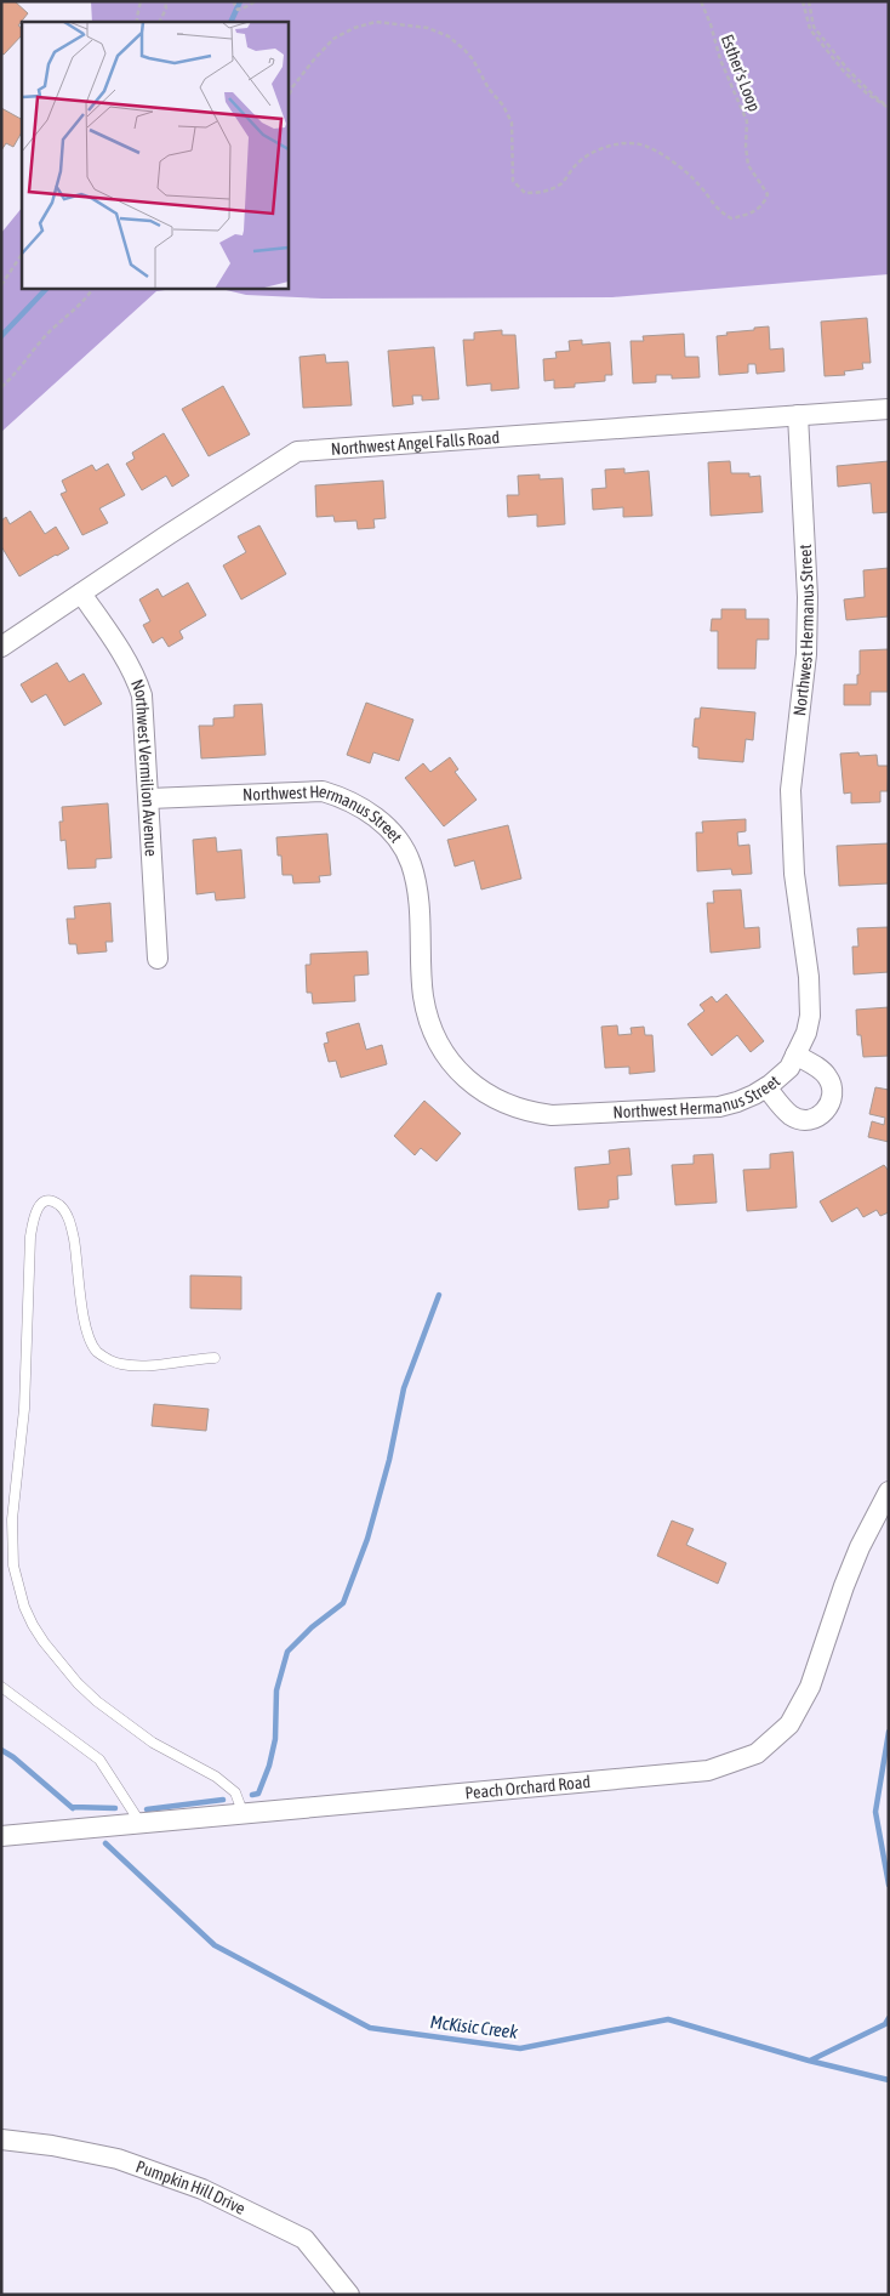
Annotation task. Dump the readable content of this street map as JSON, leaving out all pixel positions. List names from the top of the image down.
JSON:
{
  "streets": {
    "street": [
      "Northwest Angel Falls Road",
      "Northwest Hermanus Street",
      "Northwest Vermilion Avenue",
      "Peach Orchard Road",
      "Pumpkin Hill Drive"
    ],
    "path": ["Esther's Loop"]
  },
  "crossings": [
    ["Northwest Angel Falls Road", "Northwest Hermanus Street"],
    ["Northwest Angel Falls Road", "Northwest Vermilion Avenue"],
    ["Northwest Hermanus Street", "Northwest Vermilion Avenue"]
  ],
  "water": ["McKisic Creek"]
}
